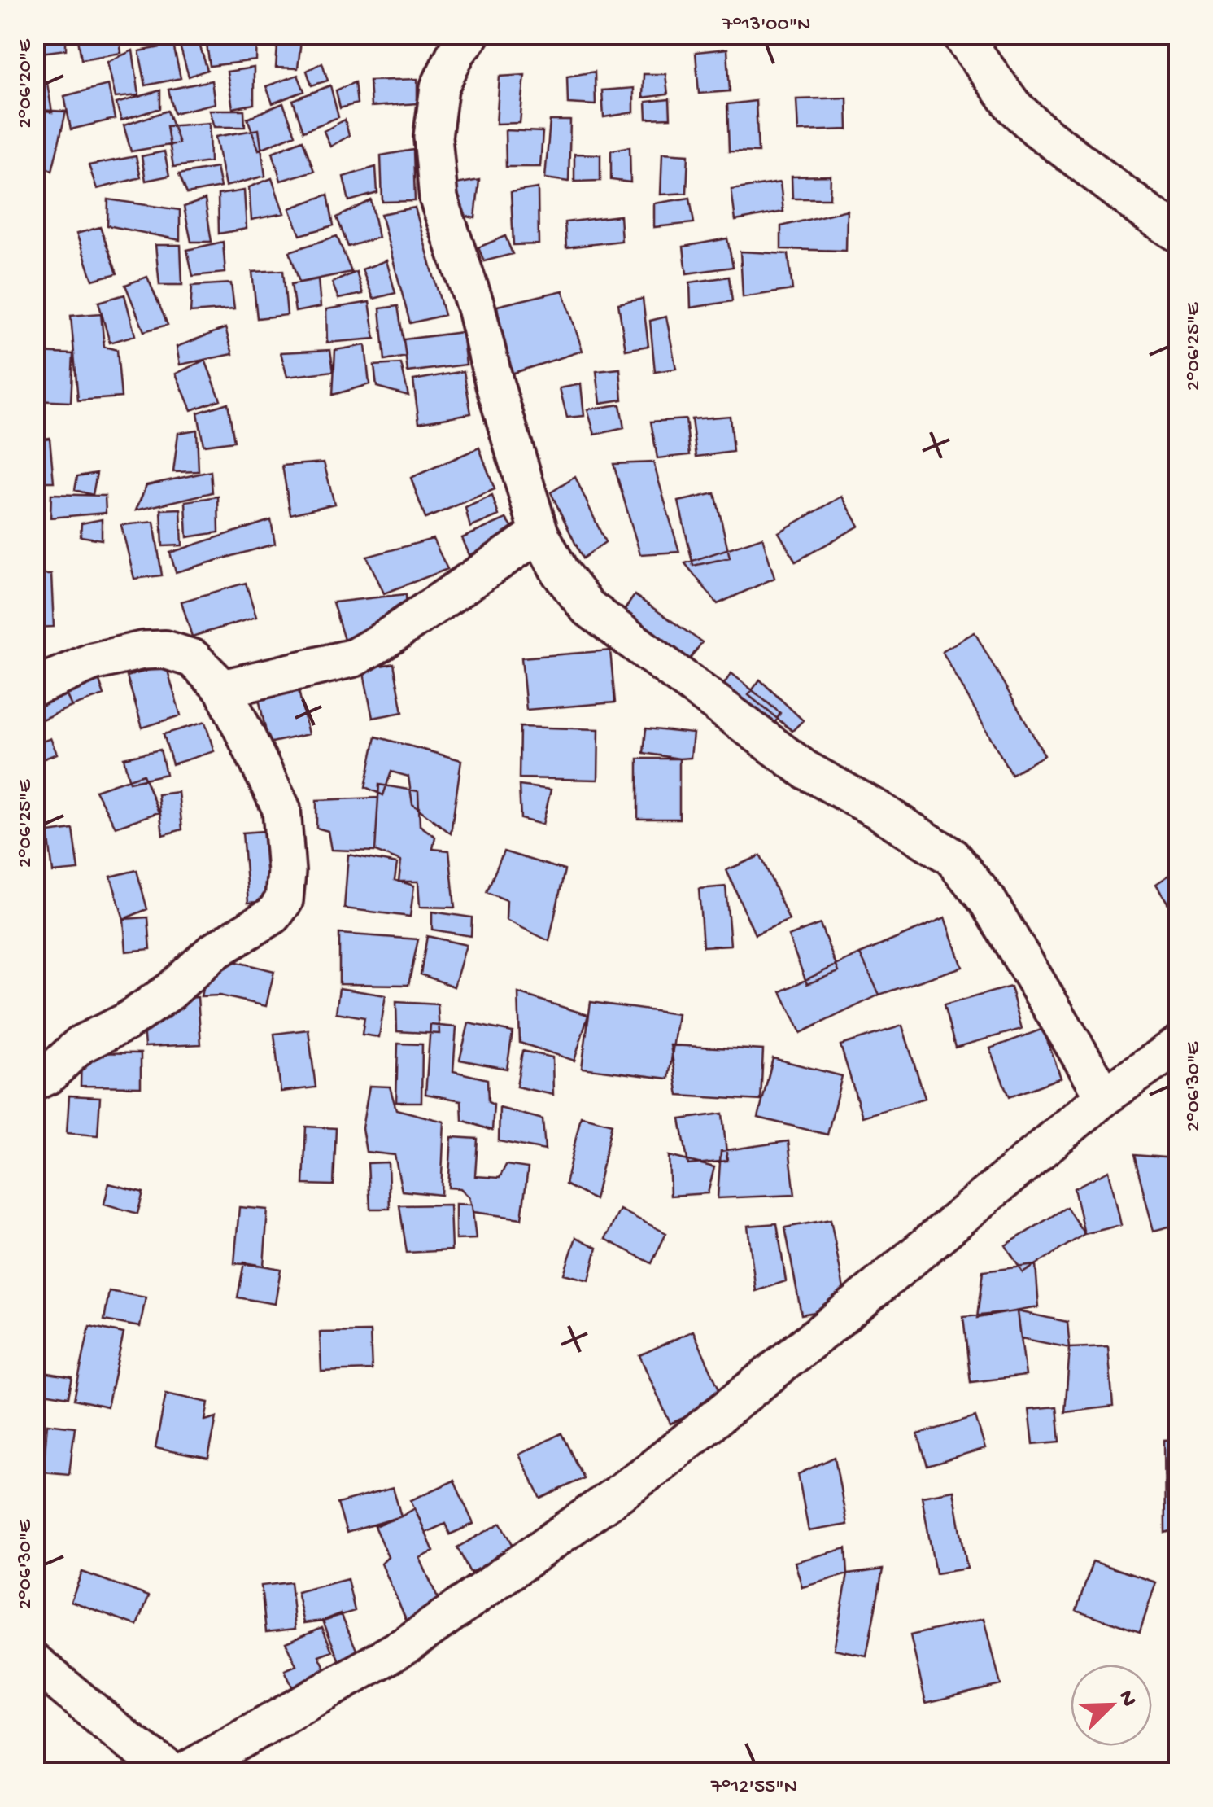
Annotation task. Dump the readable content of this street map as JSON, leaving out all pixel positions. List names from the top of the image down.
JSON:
{
  "north": "top right",
  "coordinates": [
    "7°13'00\"N",
    "2°06'20\"E",
    "2°06'25\"E",
    "2°06'30\"E",
    "7°12'55\"N"
  ]
}
